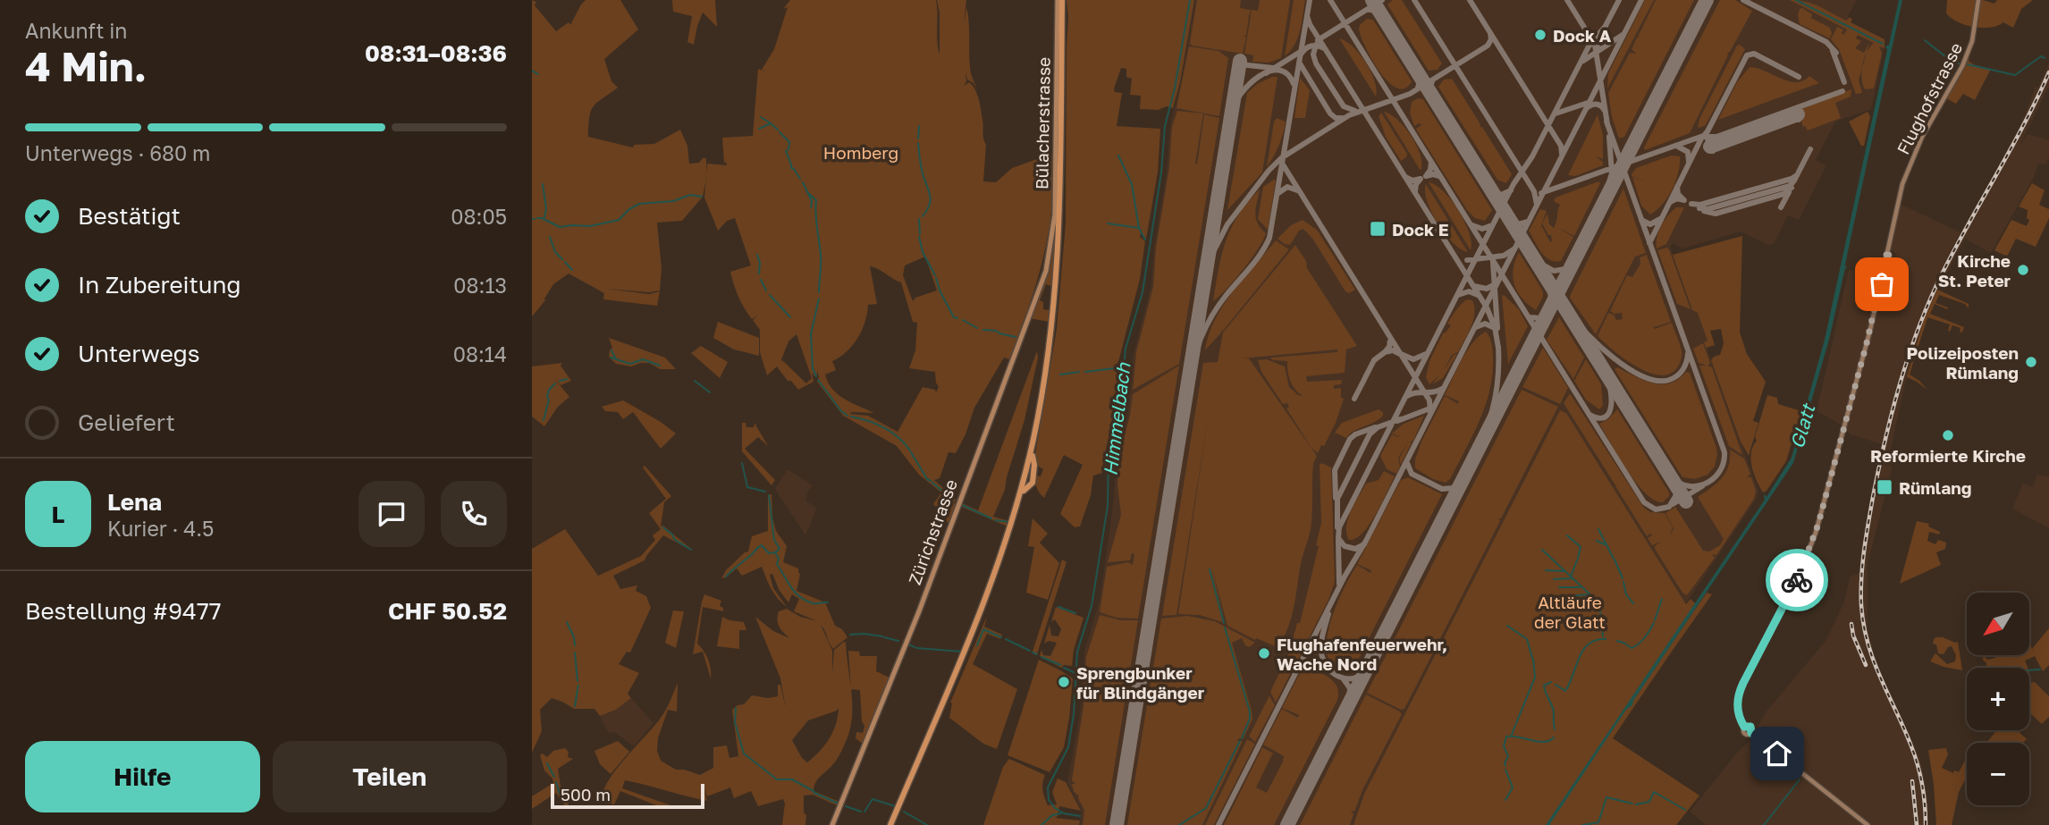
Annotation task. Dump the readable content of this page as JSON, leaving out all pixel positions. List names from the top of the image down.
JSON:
{
  "streets": {
    "main road": ["Flughofstrasse", "Bülacherstrasse", "Zürichstrasse"]
  },
  "crossings": [
    ["Bülacherstrasse", "Zürichstrasse"]
  ],
  "water": ["Himmelbach", "Glatt"],
  "parks": ["Homberg", "Altläufe der Glatt"],
  "places": {
    "other": [
      "Dock A",
      "Kirche St. Peter",
      "Polizeiposten Rümlang",
      "Reformierte Kirche",
      "Flughafenfeuerwehr, Wache Nord",
      "Sprengbunker für Blindgänger"
    ],
    "transit": ["Dock E", "Rümlang"]
  },
  "scale_bar": "500 m",
  "north": "bottom left",
  "page": {
    "heading": ["4 Min.", "Ankunft in", "08:31–08:36"],
    "panel": [
      "Lena",
      "Kurier · 4.5",
      "Bestellung #9477",
      "CHF 50.52"
    ],
    "bar": "Unterwegs · 680 m",
    "list": [
      ["Bestätigt", "08:05"],
      ["In Zubereitung", "08:13"],
      ["Unterwegs", "08:14"],
      "Geliefert"
    ],
    "round": "L",
    "map_buttons": ["+", "−"],
    "buttons": ["Hilfe", "Teilen"],
    "scale": "500 m"
  }
}
